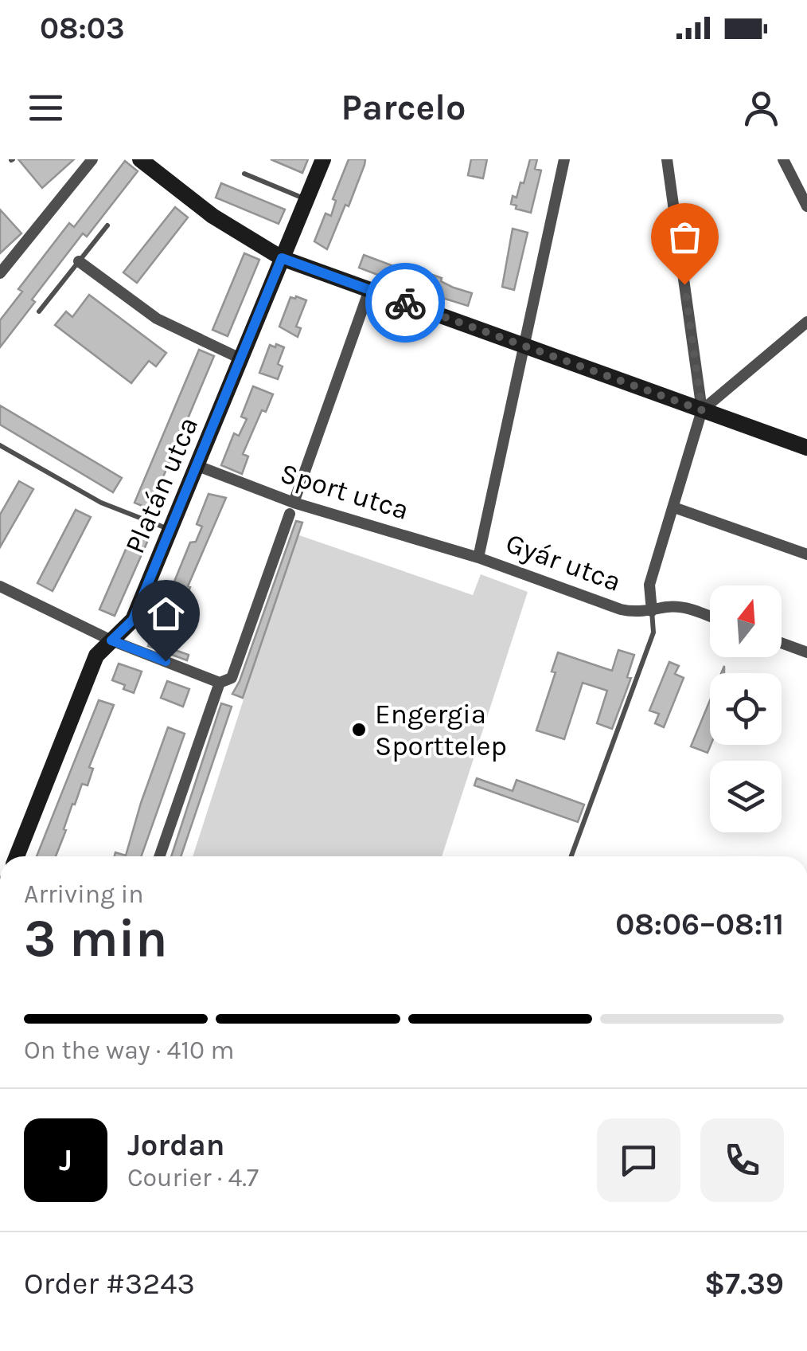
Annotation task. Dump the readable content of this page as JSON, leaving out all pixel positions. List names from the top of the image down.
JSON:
{
  "streets": {
    "street": ["Platán utca", "Sport utca", "Gyár utca"]
  },
  "crossings": [
    ["Platán utca", "Sport utca"],
    ["Sport utca", "Gyár utca"]
  ],
  "places": ["Engergia Sporttelep"],
  "north": "top",
  "page": {
    "status": "08:03",
    "header": "Parcelo",
    "heading": ["3 min", "Arriving in", "08:06–08:11"],
    "panel": [
      "Jordan",
      "Courier · 4.7",
      "Order #3243",
      "$7.39"
    ],
    "bar": "On the way · 410 m",
    "round": "J"
  }
}
